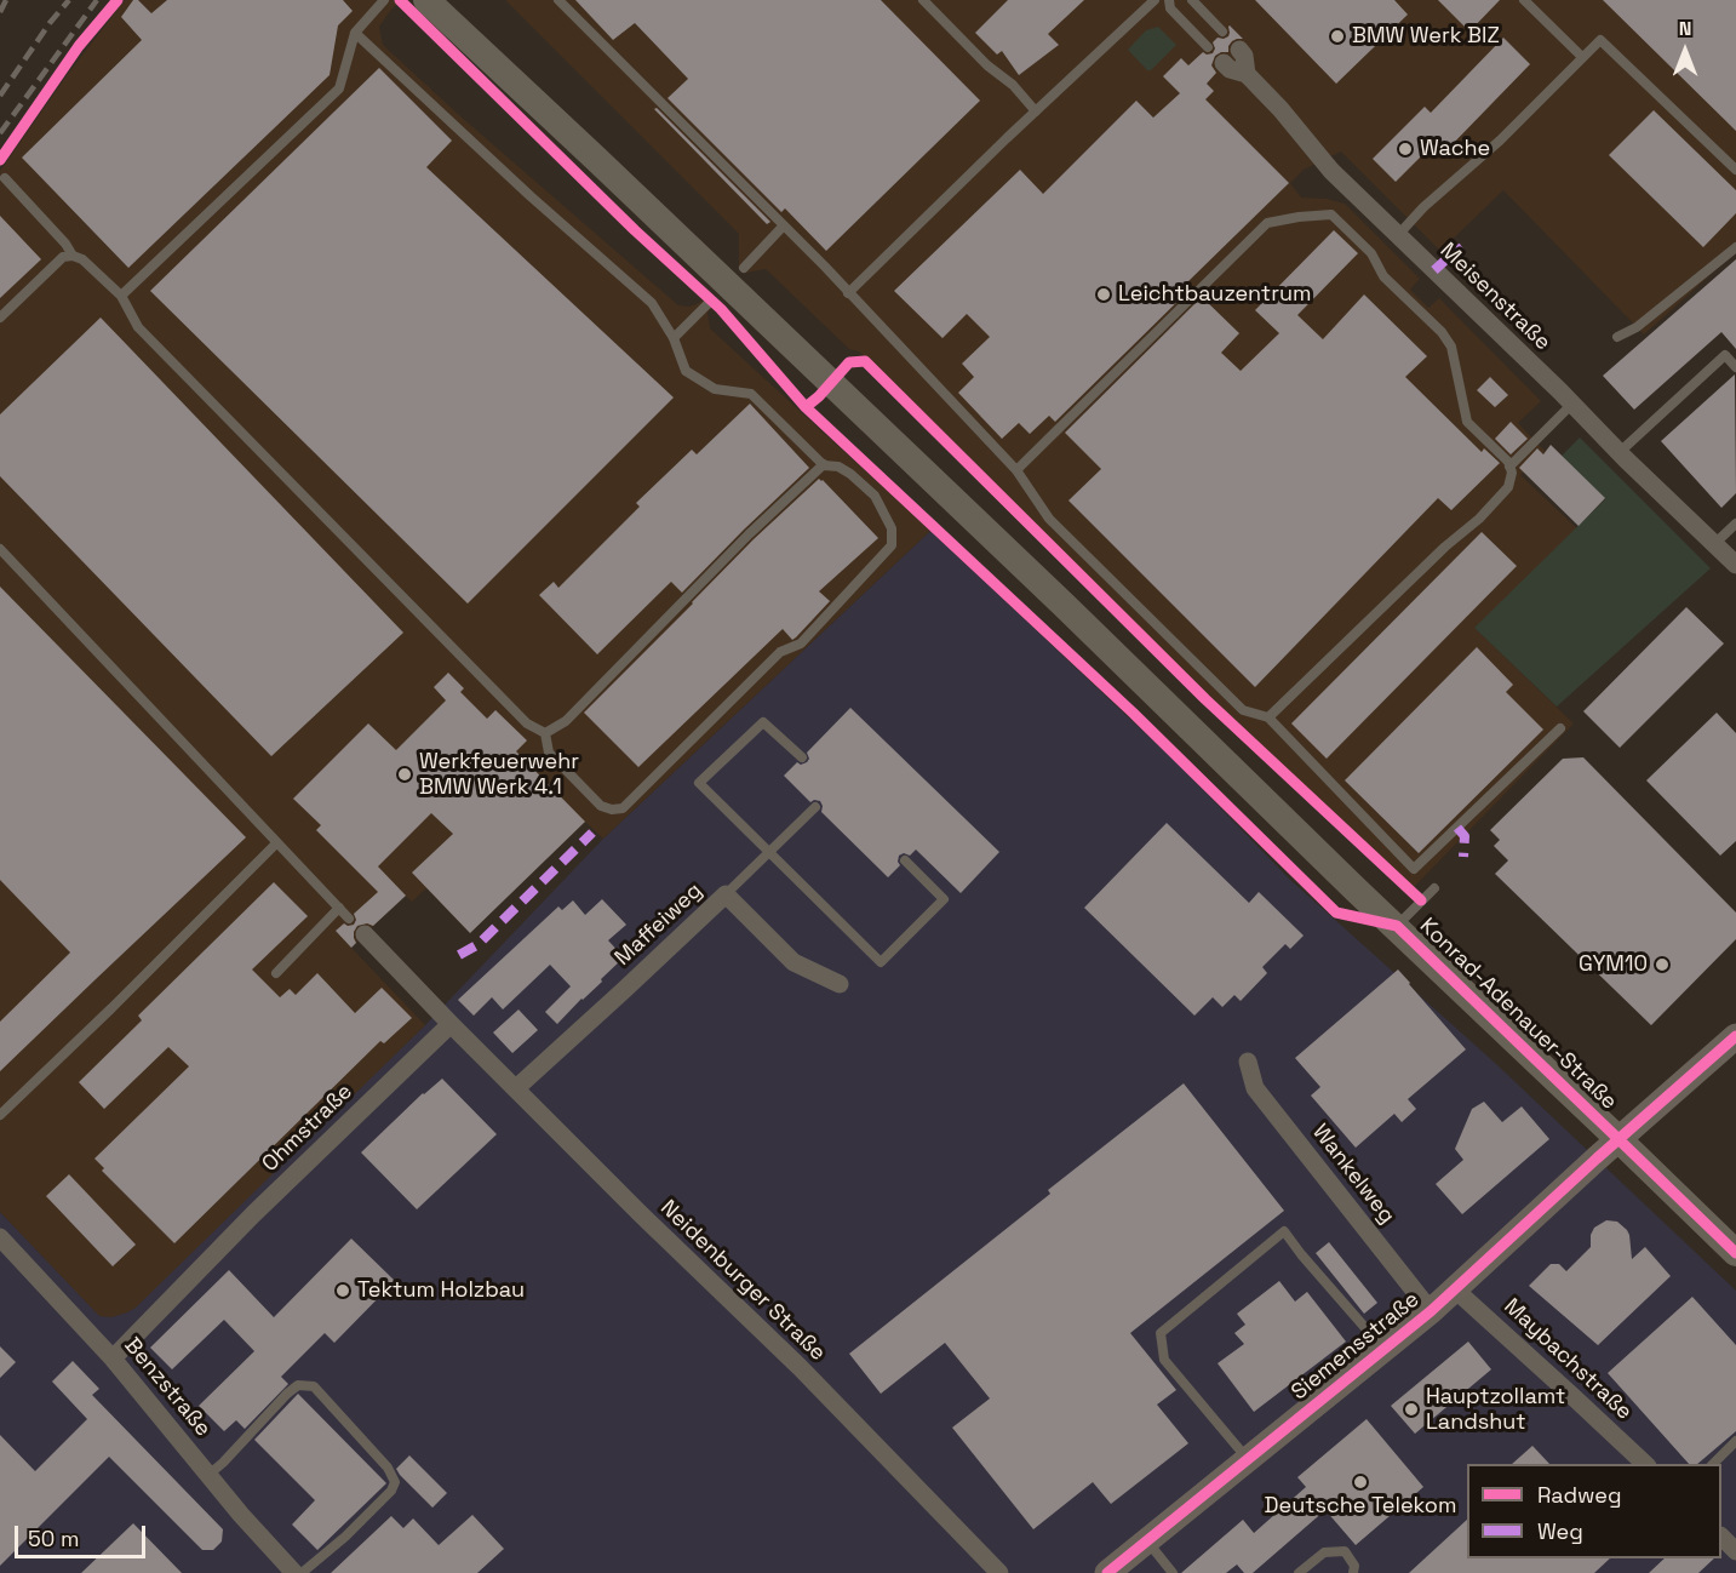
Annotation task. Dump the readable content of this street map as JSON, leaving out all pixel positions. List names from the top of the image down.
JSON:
{
  "streets": {
    "main road": ["Konrad-Adenauer-Straße", "Siemensstraße"],
    "street": [
      "Meisenstraße",
      "Maffeiweg",
      "Ohmstraße",
      "Wankelweg",
      "Neidenburger Straße",
      "Maybachstraße",
      "Benzstraße"
    ]
  },
  "crossings": [
    ["Maffeiweg", "Neidenburger Straße"],
    ["Konrad-Adenauer-Straße", "Siemensstraße"],
    ["Ohmstraße", "Neidenburger Straße"],
    ["Ohmstraße", "Benzstraße"],
    ["Wankelweg", "Siemensstraße"],
    ["Siemensstraße", "Maybachstraße"]
  ],
  "places": [
    "BMW Werk BIZ",
    "Wache",
    "Leichtbauzentrum",
    "Werkfeuerwehr BMW Werk 4.1",
    "GYM10",
    "Tektum Holzbau",
    "Hauptzollamt Landshut",
    "Deutsche Telekom"
  ],
  "legend": ["Radweg", "Weg"],
  "scale_bar": "50 m",
  "north": "top"
}
